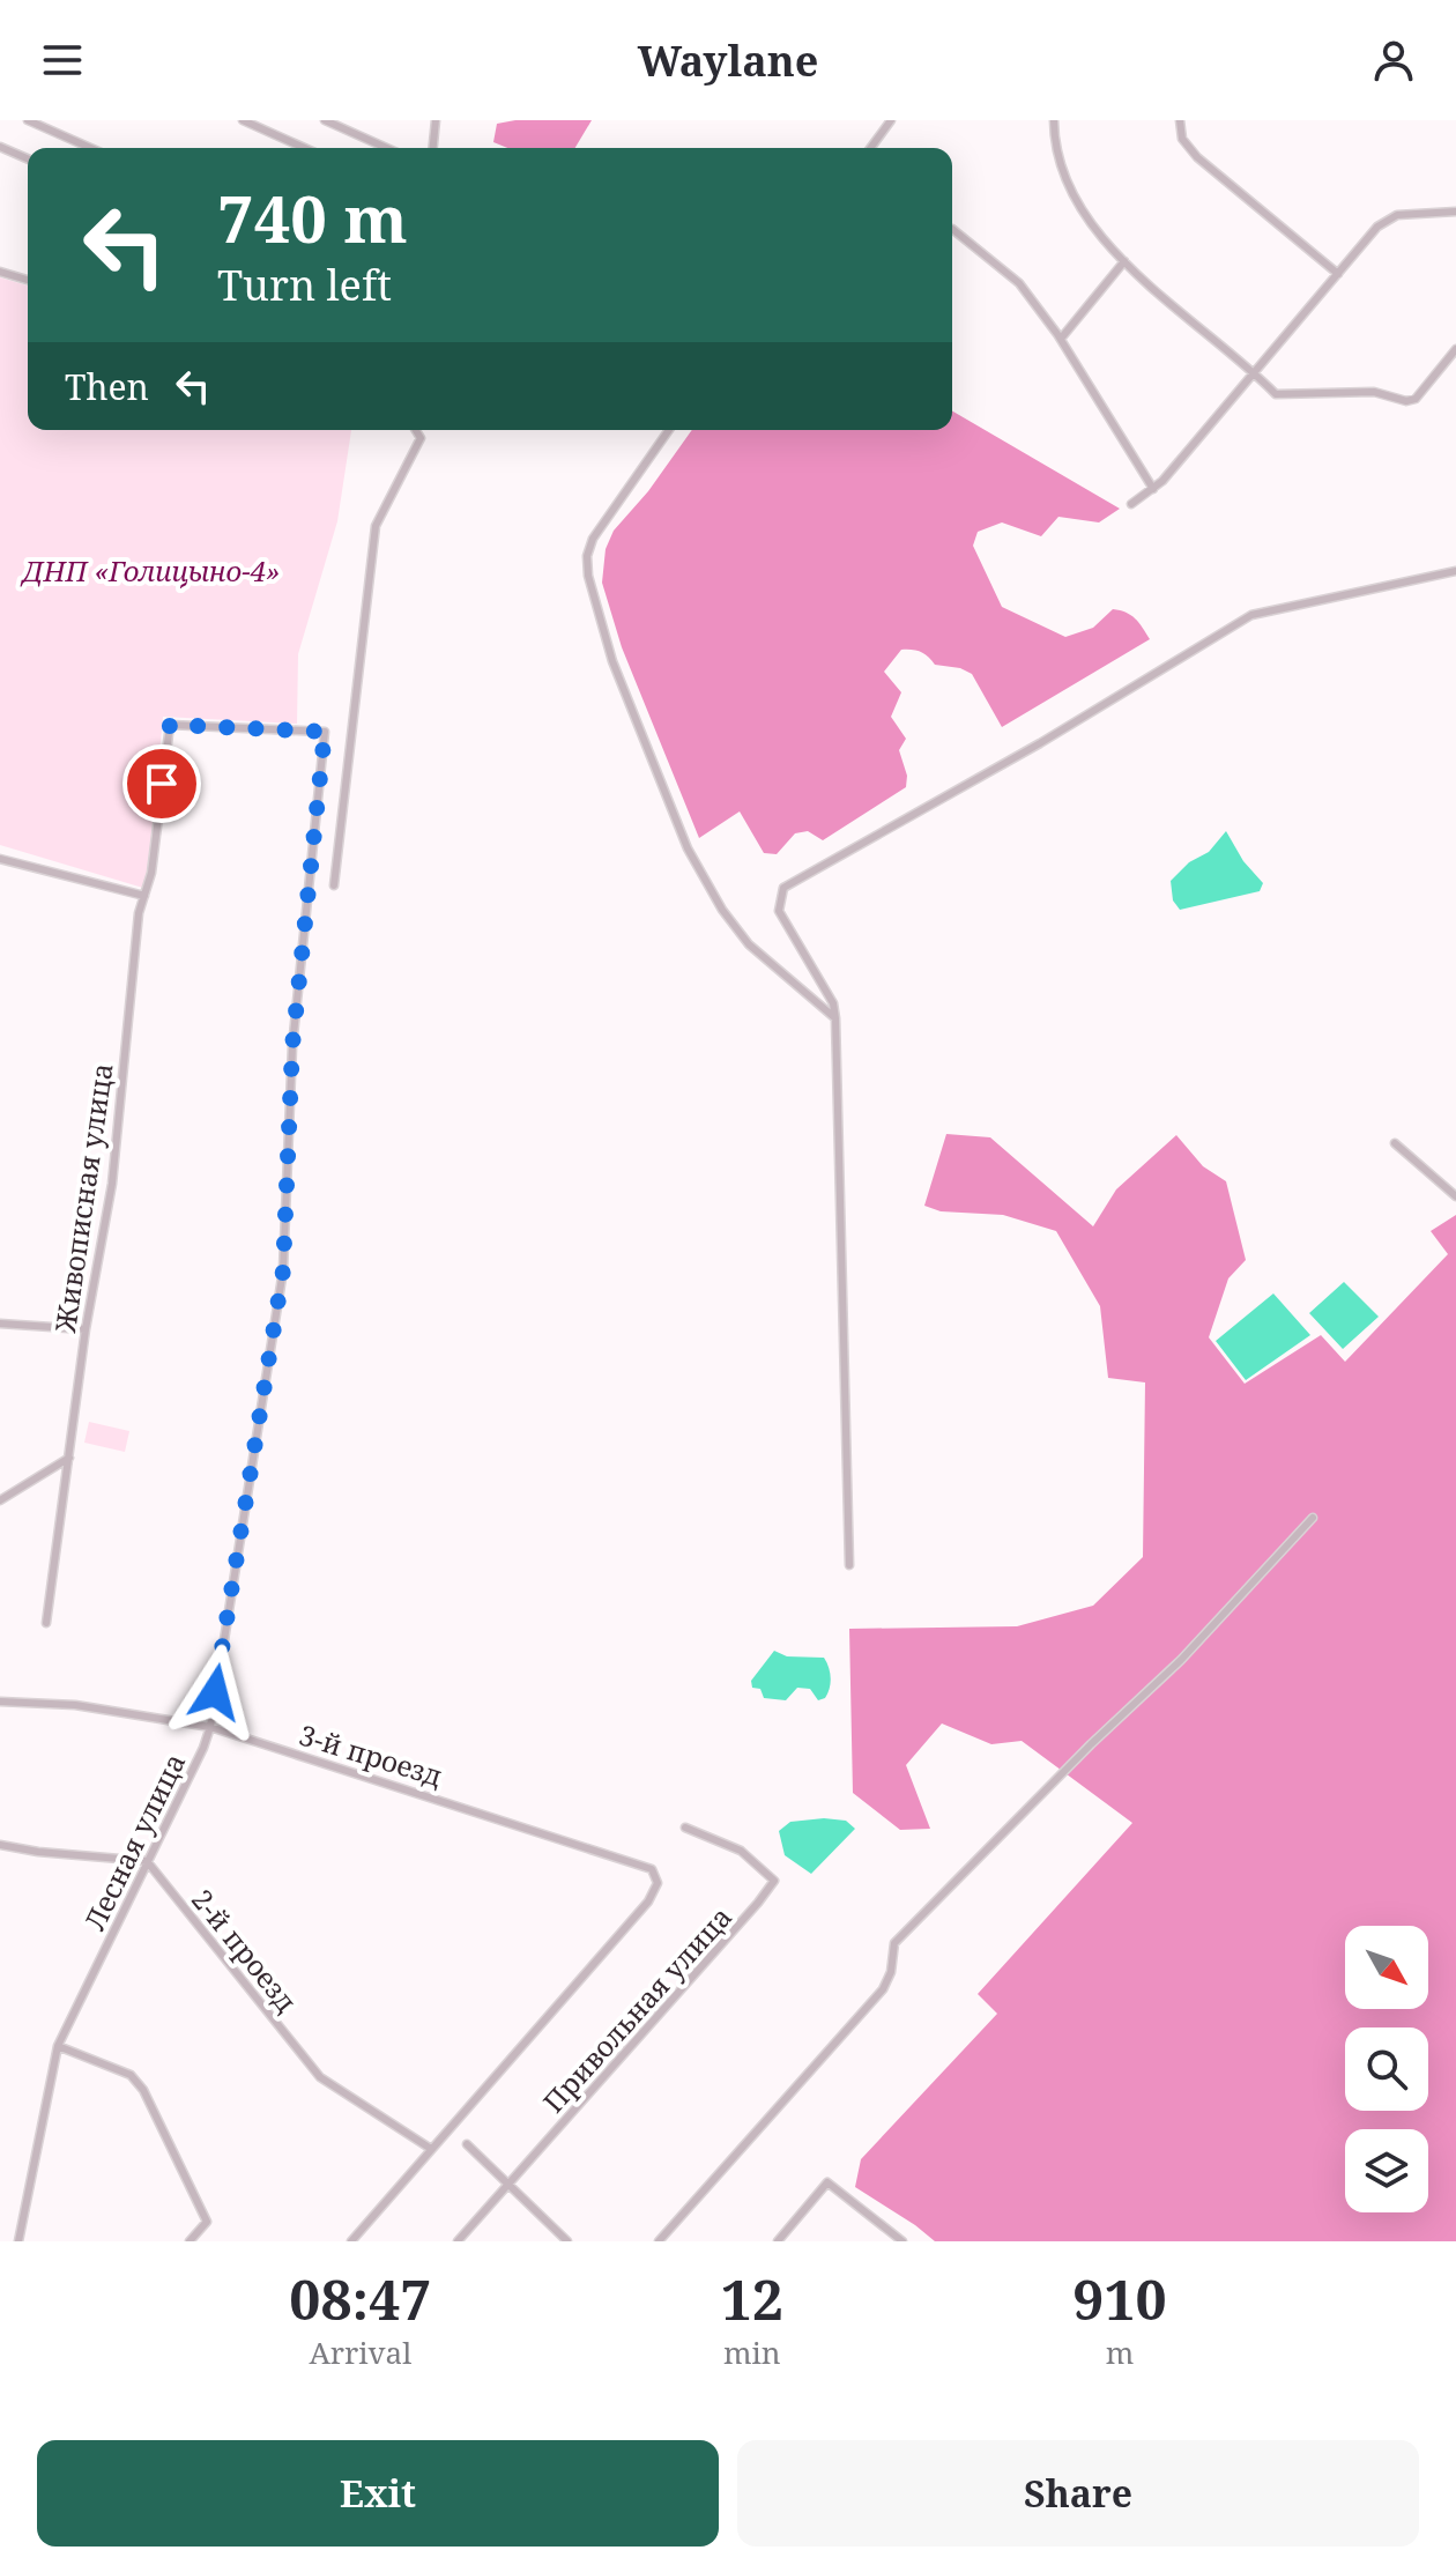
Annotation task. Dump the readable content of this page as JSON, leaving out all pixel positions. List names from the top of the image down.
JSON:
{
  "streets": {
    "street": [
      "Живописная улица",
      "3-й проезд",
      "Лесная улица",
      "2-й проезд",
      "Привольная улица"
    ]
  },
  "crossings": [
    ["Живописная улица", "Лесная улица"],
    ["3-й проезд", "Лесная улица"],
    ["3-й проезд", "2-й проезд"],
    ["Лесная улица", "2-й проезд"]
  ],
  "parks": ["ДНП «Голицыно-4»"],
  "north": "bottom right",
  "page": {
    "header": "Waylane",
    "turn": ["740 m", "Turn left"],
    "then": "Then",
    "eta": [
      "08:47",
      "Arrival",
      "12",
      "min",
      "910",
      "m"
    ],
    "buttons": ["Exit", "Share"]
  }
}
